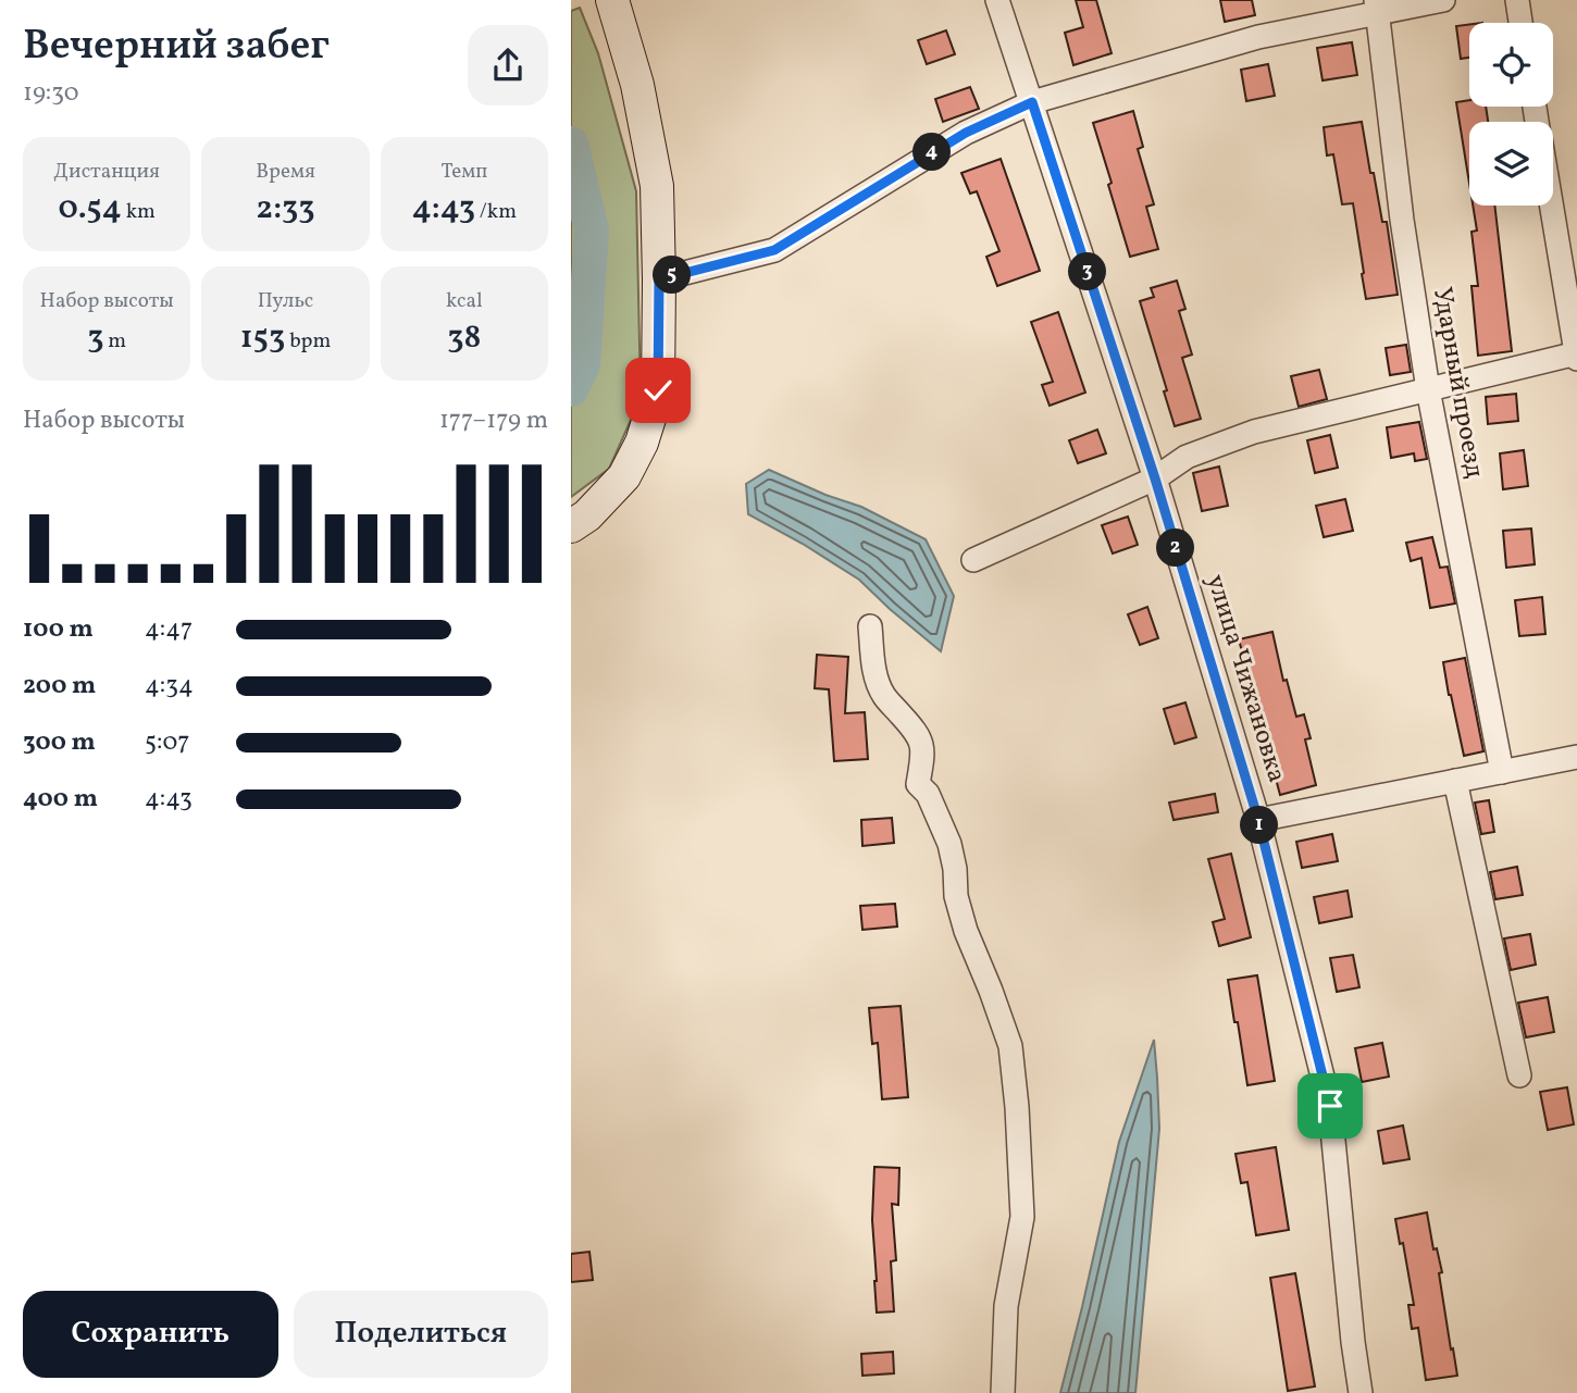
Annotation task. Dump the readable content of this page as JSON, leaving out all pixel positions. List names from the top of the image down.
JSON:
{
  "streets": {
    "street": ["Ударный проезд", "улица Чижановка"]
  },
  "page": {
    "heading": ["Вечерний забег", "19:30"],
    "stats": [
      ["Дистанция", "0.54 km"],
      ["Время", "2:33"],
      ["Темп", "4:43 /km"],
      ["Набор высоты", "3 m"],
      ["Пульс", "153 bpm"],
      ["kcal", "38"]
    ],
    "pins": [
      "4",
      "3",
      "5",
      "2",
      "1"
    ],
    "chart": ["Набор высоты", "177–179 m"],
    "list": [
      {
        "name": "100 m",
        "note": "4:47"
      },
      {
        "name": "200 m",
        "note": "4:34"
      },
      {
        "name": "300 m",
        "note": "5:07"
      },
      {
        "name": "400 m",
        "note": "4:43"
      }
    ],
    "buttons": ["Сохранить", "Поделиться"]
  }
}
